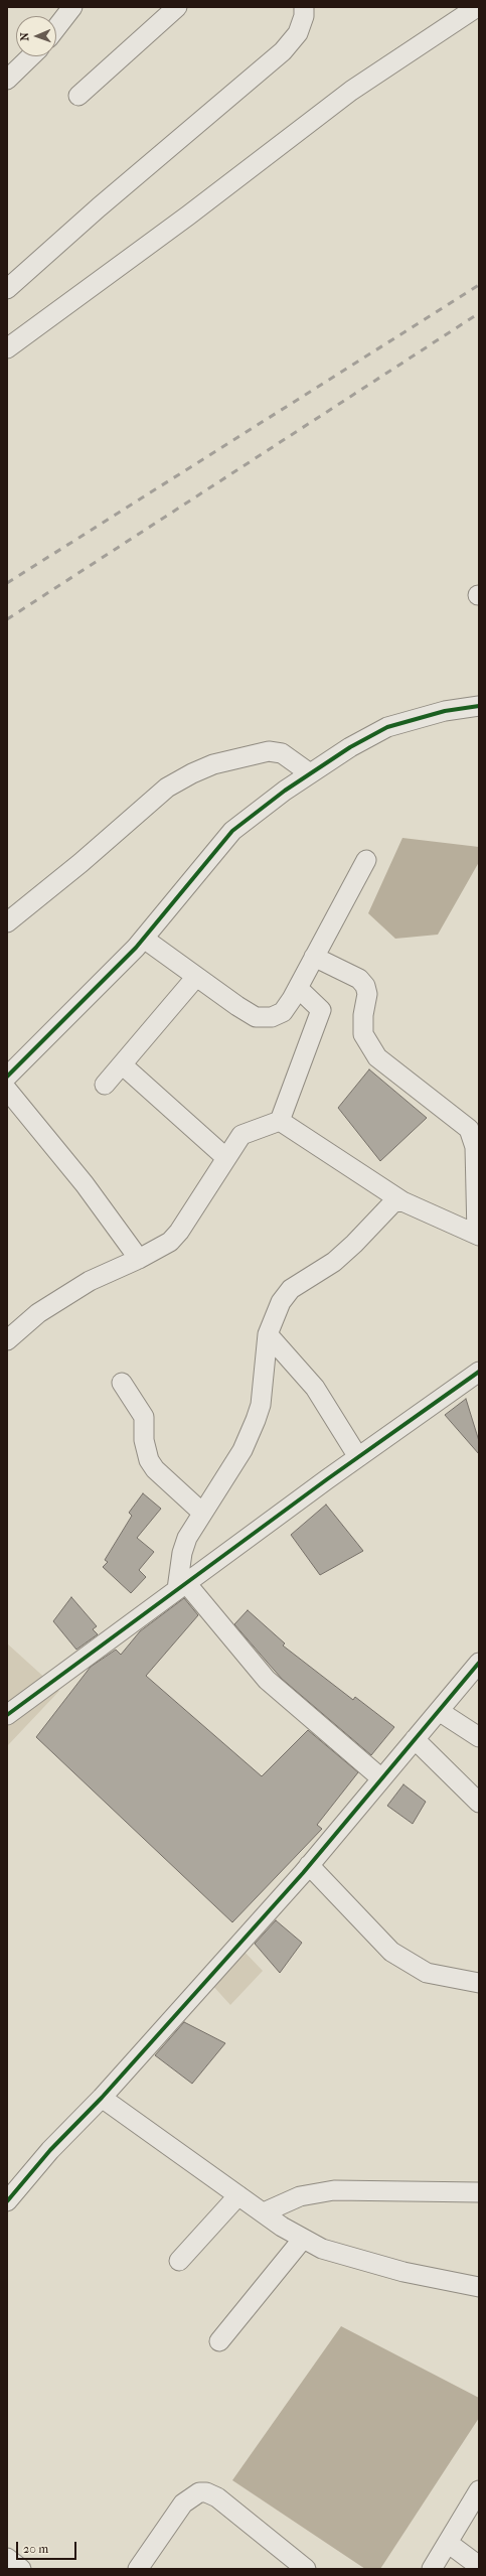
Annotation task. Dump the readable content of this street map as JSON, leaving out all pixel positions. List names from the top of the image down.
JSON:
{
  "scale_bar": "20 m",
  "north": "left"
}
